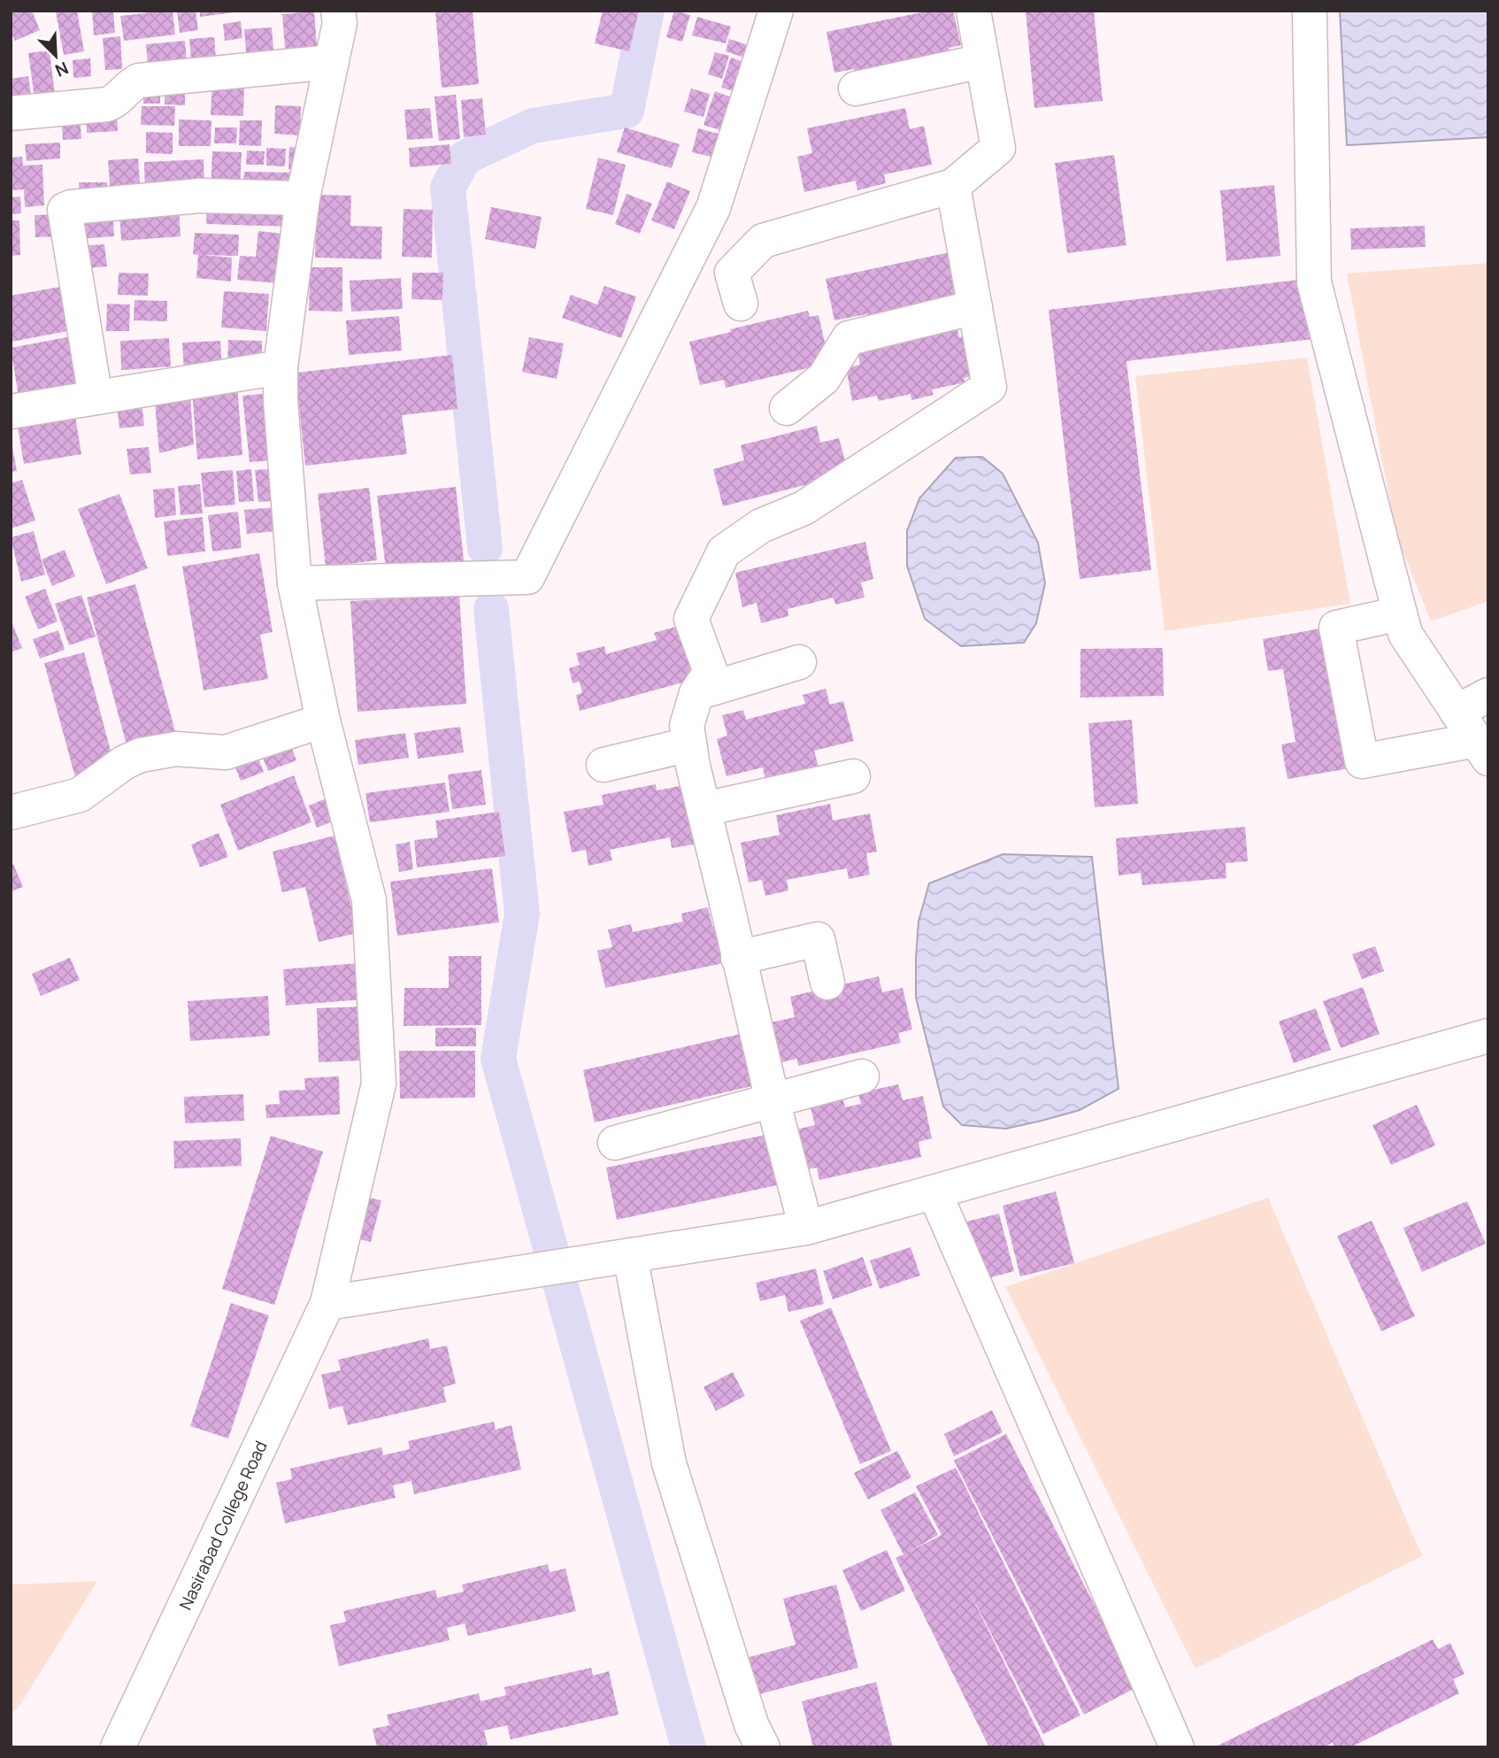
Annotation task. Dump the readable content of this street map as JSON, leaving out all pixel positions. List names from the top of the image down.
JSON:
{
  "streets": {
    "street": ["Nasirabad College Road"]
  },
  "north": "bottom right"
}
